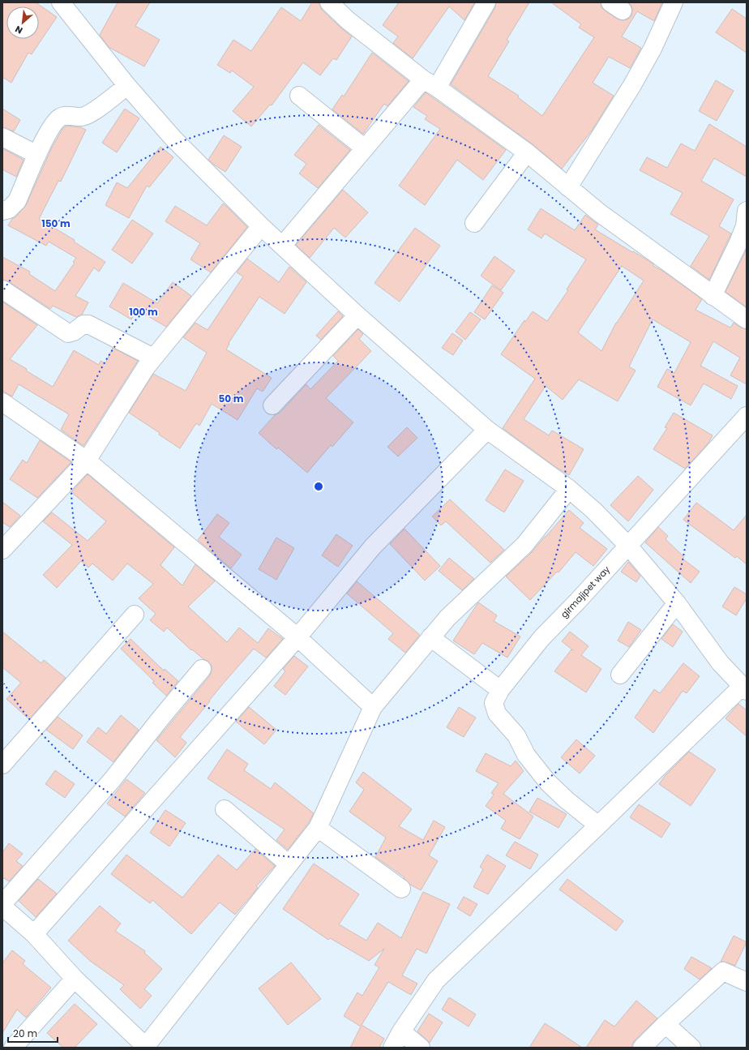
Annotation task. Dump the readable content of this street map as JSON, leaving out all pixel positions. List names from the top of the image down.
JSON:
{
  "streets": {
    "street": ["girmajipet way"]
  },
  "scale_bar": "20 m",
  "north": "bottom left",
  "rings": ["150 m", "100 m", "50 m"]
}
